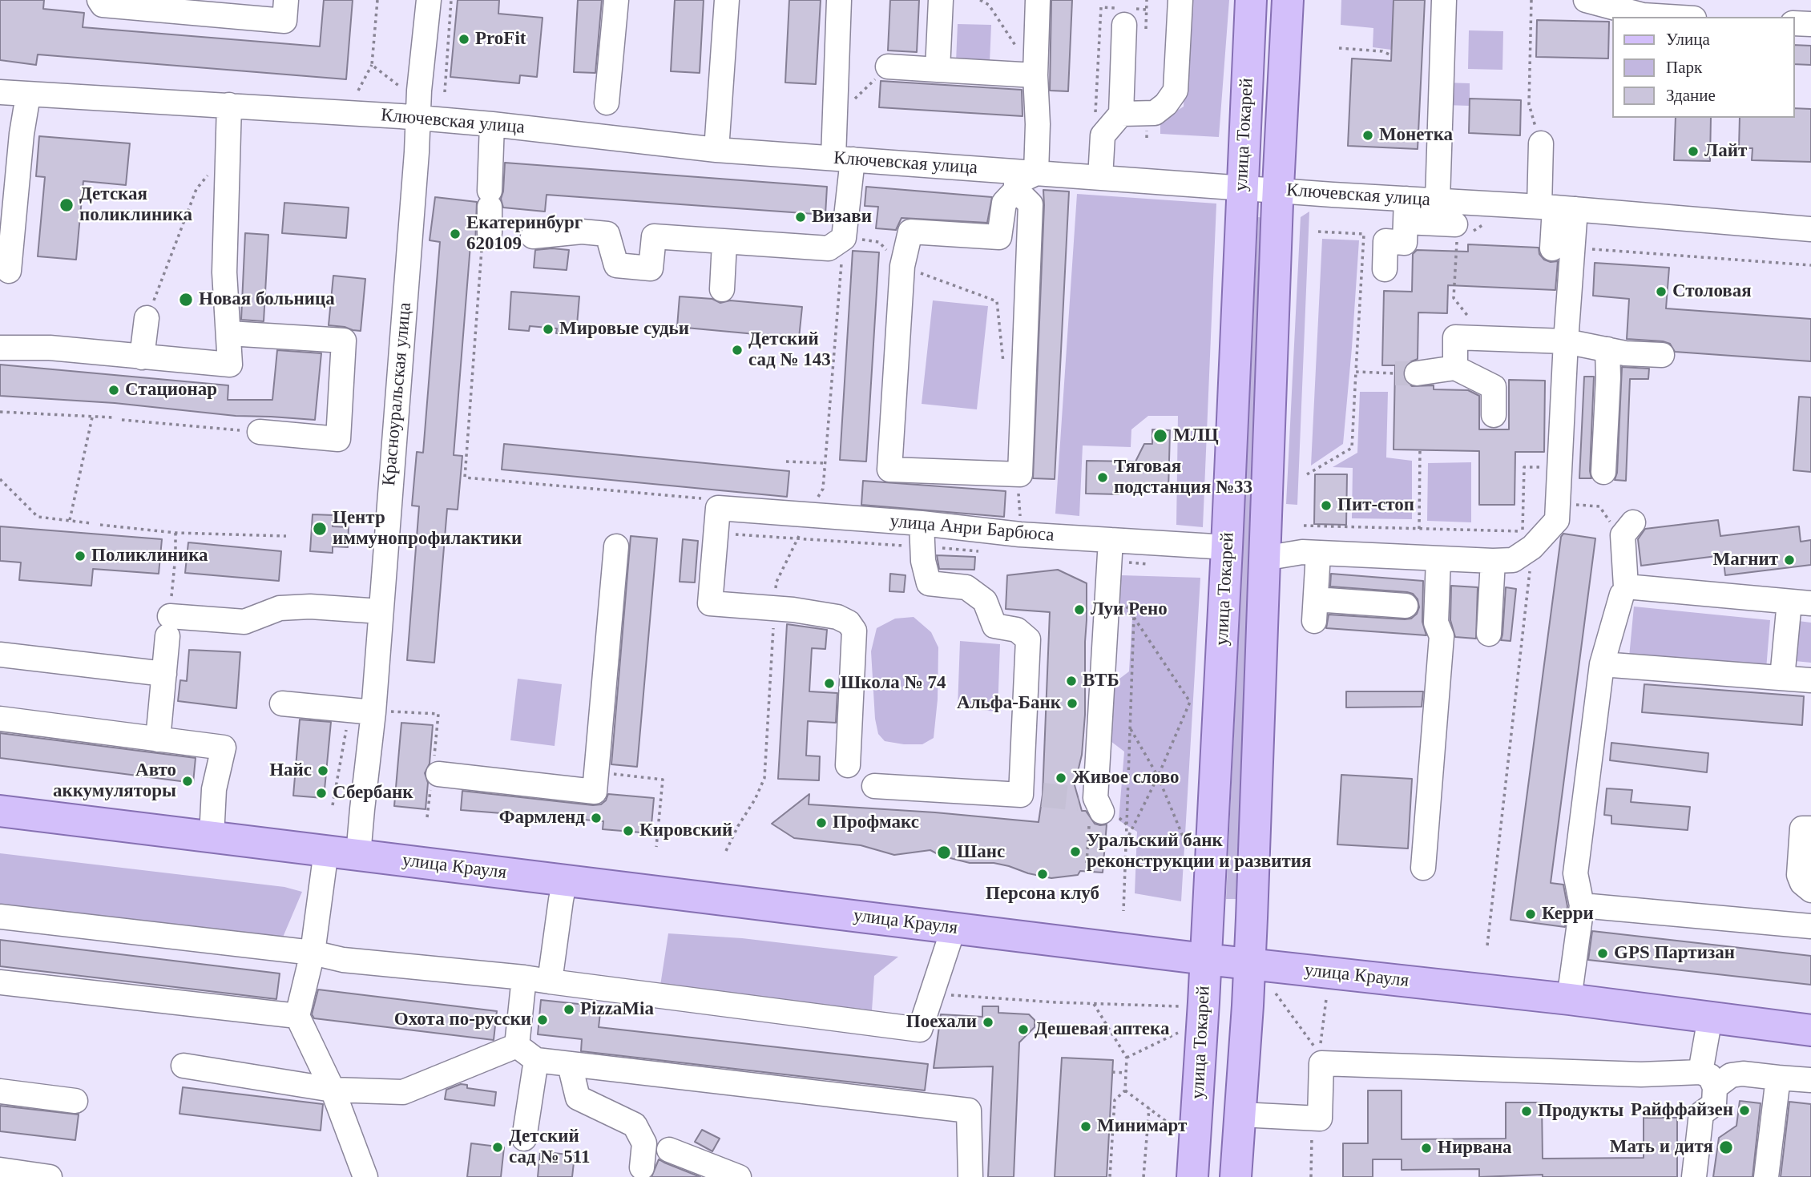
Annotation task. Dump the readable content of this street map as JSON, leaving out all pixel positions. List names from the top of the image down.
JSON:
{
  "streets": {
    "main road": ["улица Токарей", "улица Крауля"],
    "street": ["Ключевская улица", "Красноуральская улица", "улица Анри Барбюса"]
  },
  "crossings": [
    ["Ключевская улица", "улица Токарей"],
    ["Ключевская улица", "Красноуральская улица"],
    ["улица Токарей", "улица Анри Барбюса"],
    ["улица Токарей", "улица Крауля"],
    ["Красноуральская улица", "улица Крауля"]
  ],
  "places": [
    "ProFit",
    "Монетка",
    "Лайт",
    "Детская поликлиника",
    "Визави",
    "Екатеринбург 620109",
    "Столовая",
    "Новая больница",
    "Мировые судьи",
    "Детский сад № 143",
    "Стационар",
    "МЛЦ",
    "Тяговая подстанция №33",
    "Пит-стоп",
    "Центр иммунопрофилактики",
    "Поликлиника",
    "Магнит",
    "Луи Рено",
    "ВТБ",
    "Школа № 74",
    "Альфа-Банк",
    "Найс",
    "Живое слово",
    "Авто аккумуляторы",
    "Сбербанк",
    "Фармленд",
    "Профмакс",
    "Кировский",
    "Уральский банк реконструкции и развития",
    "Шанс",
    "Персона клуб",
    "Керри",
    "GPS Партизан",
    "PizzaMia",
    "Охота по-русски",
    "Поехали",
    "Дешевая аптека",
    "Райффайзен",
    "Продукты",
    "Минимарт",
    "Детский сад № 511",
    "Мать и дитя",
    "Нирвана"
  ],
  "legend": ["Улица", "Парк", "Здание"]
}
